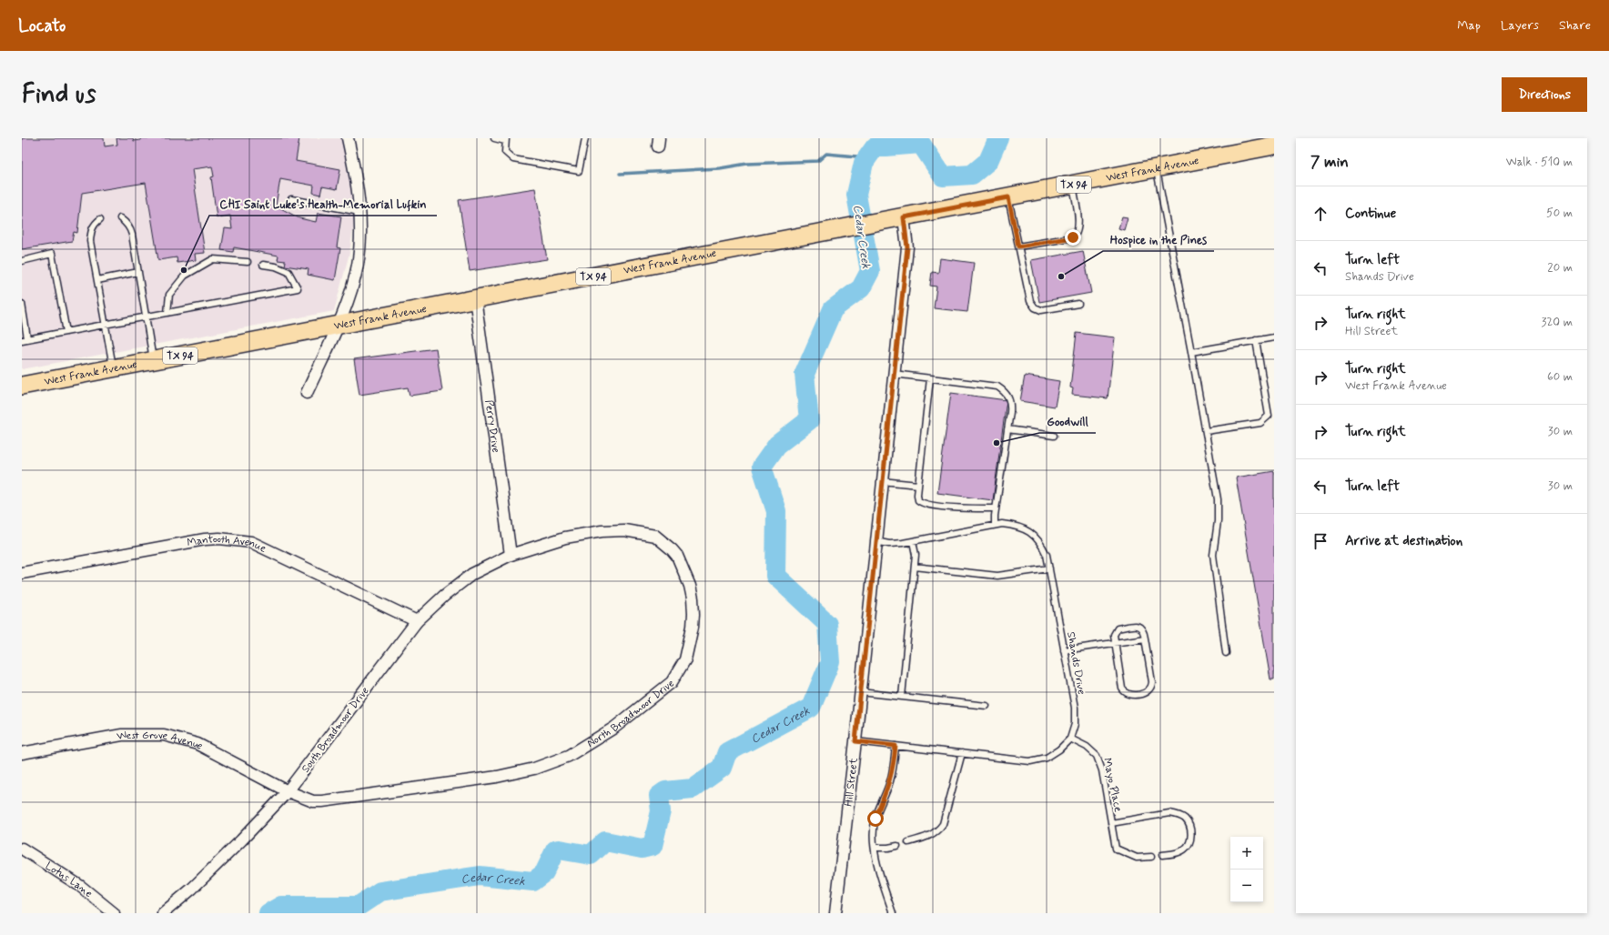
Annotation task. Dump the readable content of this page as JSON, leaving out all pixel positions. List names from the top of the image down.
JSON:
{
  "streets": {
    "main road": ["West Frank Avenue", "TX 94"],
    "street": [
      "Perry Drive",
      "Mantooth Avenue",
      "North Broadmoor Drive",
      "South Broadmoor Drive",
      "West Grove Avenue",
      "Hill Street",
      "Lotus Lane"
    ],
    "lane": ["Shands Drive", "Mayo Place"]
  },
  "crossings": [
    ["West Frank Avenue", "Perry Drive"],
    ["West Frank Avenue", "Hill Street"],
    ["Perry Drive", "North Broadmoor Drive"],
    ["Perry Drive", "South Broadmoor Drive"],
    ["Mantooth Avenue", "South Broadmoor Drive"],
    ["Shands Drive", "Hill Street"],
    ["Shands Drive", "Mayo Place"],
    ["North Broadmoor Drive", "South Broadmoor Drive"],
    ["North Broadmoor Drive", "West Grove Avenue"],
    ["South Broadmoor Drive", "West Grove Avenue"]
  ],
  "water": ["Cedar Creek"],
  "places": ["CHI Saint Luke's Health-Memorial Lufkin", "Hospice in the Pines", "Goodwill"],
  "page": {
    "header": "Locato",
    "nav": ["Map", "Layers", "Share"],
    "buttons": "Directions",
    "title": "Find us",
    "heading": ["7 min", "Walk · 510 m"],
    "list": [
      ["Continue", "50 m"],
      ["Turn left", "Shands Drive", "20 m"],
      ["Turn right", "Hill Street", "320 m"],
      ["Turn right", "West Frank Avenue", "60 m"],
      ["Turn right", "30 m"],
      ["Turn left", "30 m"],
      "Arrive at destination"
    ],
    "map_buttons": ["+", "−"]
  }
}
